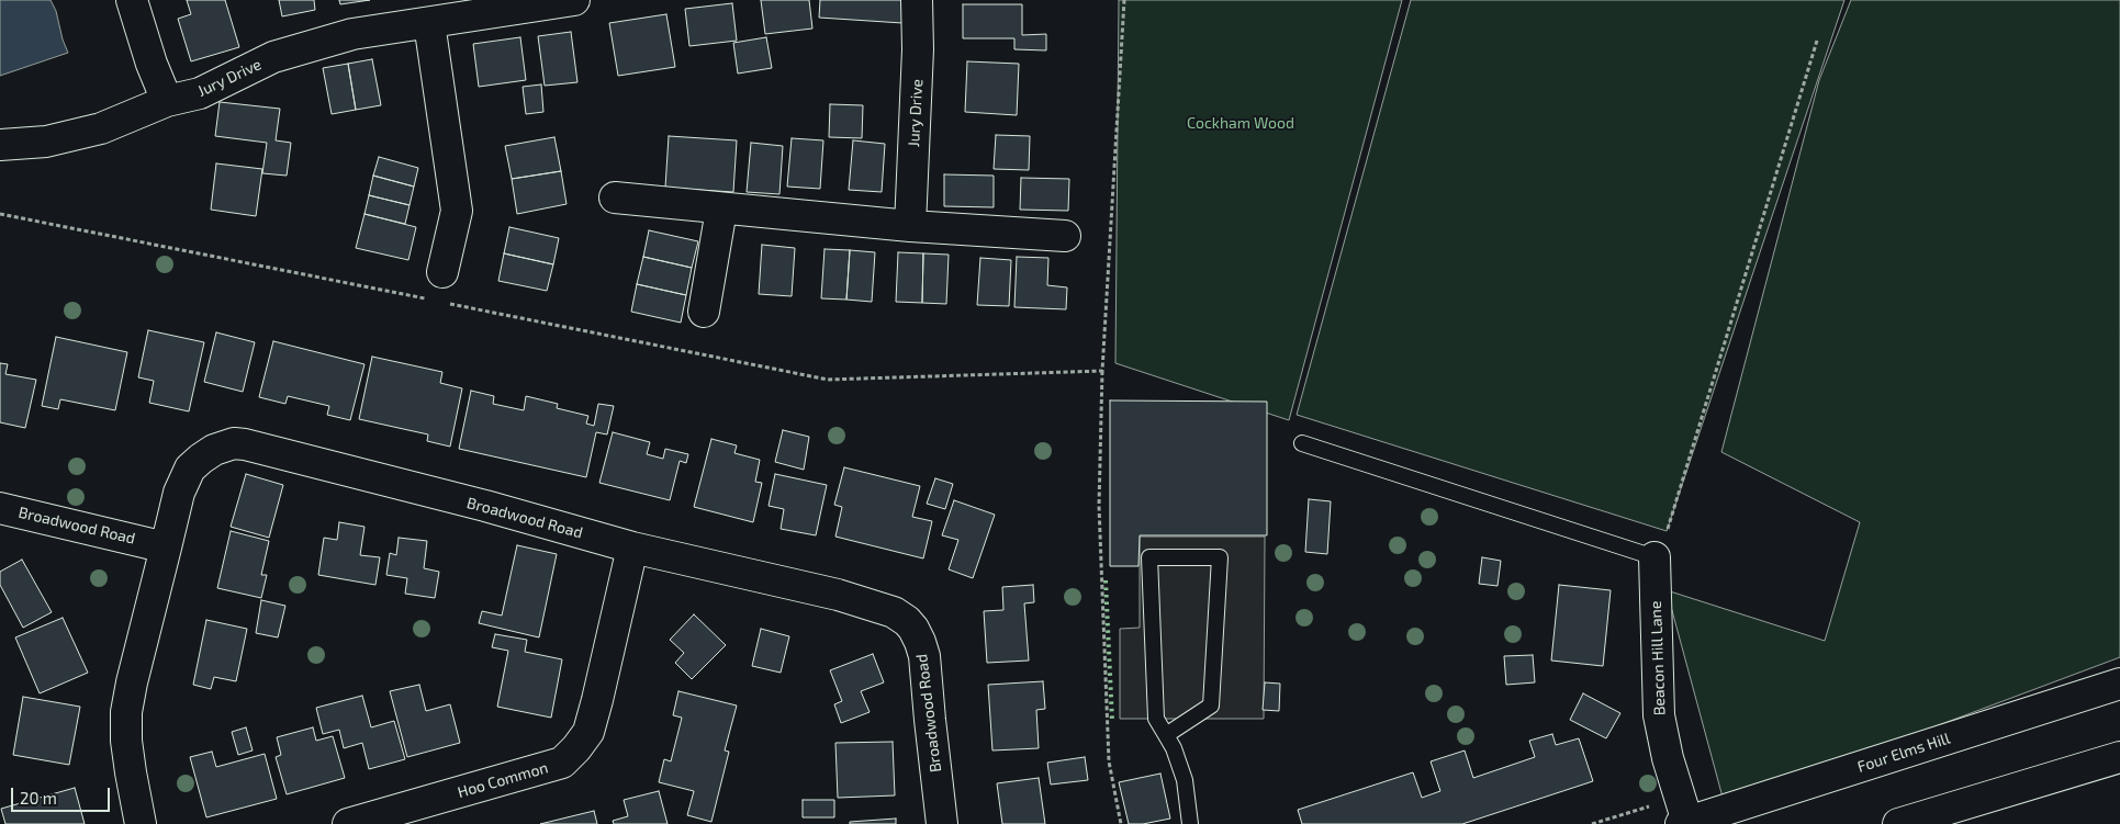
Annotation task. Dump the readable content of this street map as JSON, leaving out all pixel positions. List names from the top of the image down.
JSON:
{
  "streets": {
    "street": [
      "Jury Drive",
      "Broadwood Road",
      "Beacon Hill Lane",
      "Four Elms Hill",
      "Hoo Common"
    ]
  },
  "crossings": [
    ["Broadwood Road", "Hoo Common"],
    ["Beacon Hill Lane", "Four Elms Hill"]
  ],
  "parks": ["Cockham Wood"],
  "scale_bar": "20 m"
}
